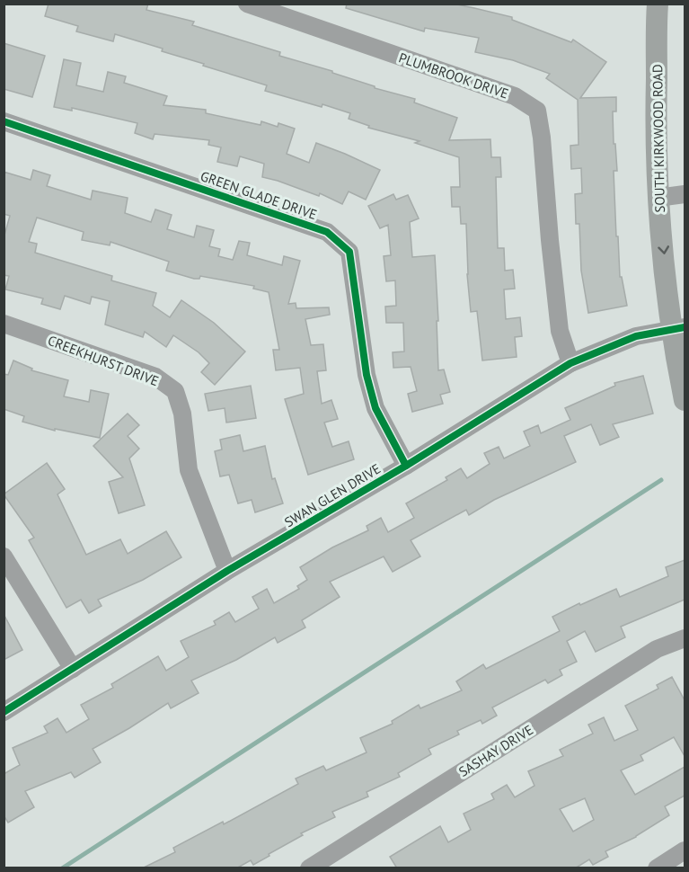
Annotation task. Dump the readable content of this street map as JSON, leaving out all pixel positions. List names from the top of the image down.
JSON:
{
  "streets": {
    "main road": ["SOUTH KIRKWOOD ROAD"],
    "street": [
      "PLUMBROOK DRIVE",
      "GREEN GLADE DRIVE",
      "CREEKHURST DRIVE",
      "SWAN GLEN DRIVE",
      "SASHAY DRIVE"
    ]
  },
  "crossings": [
    ["PLUMBROOK DRIVE", "SWAN GLEN DRIVE"],
    ["SOUTH KIRKWOOD ROAD", "SWAN GLEN DRIVE"],
    ["GREEN GLADE DRIVE", "SWAN GLEN DRIVE"],
    ["CREEKHURST DRIVE", "SWAN GLEN DRIVE"]
  ]
}
